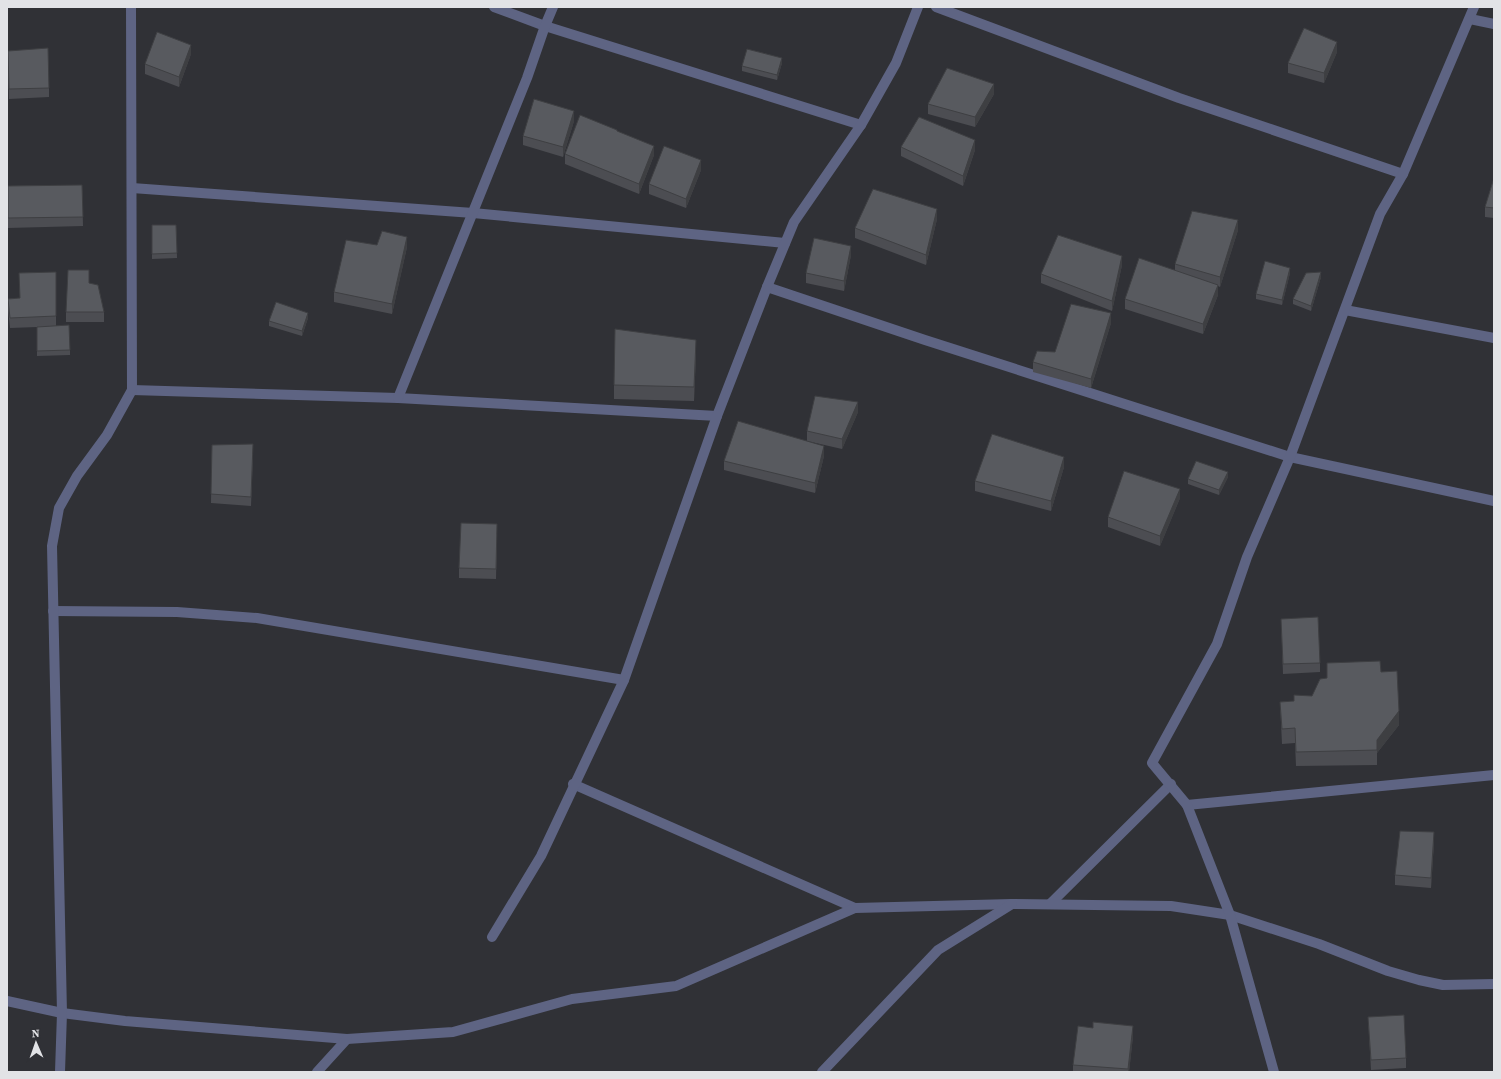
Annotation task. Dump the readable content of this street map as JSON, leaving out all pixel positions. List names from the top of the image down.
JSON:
{
  "north": "top"
}
